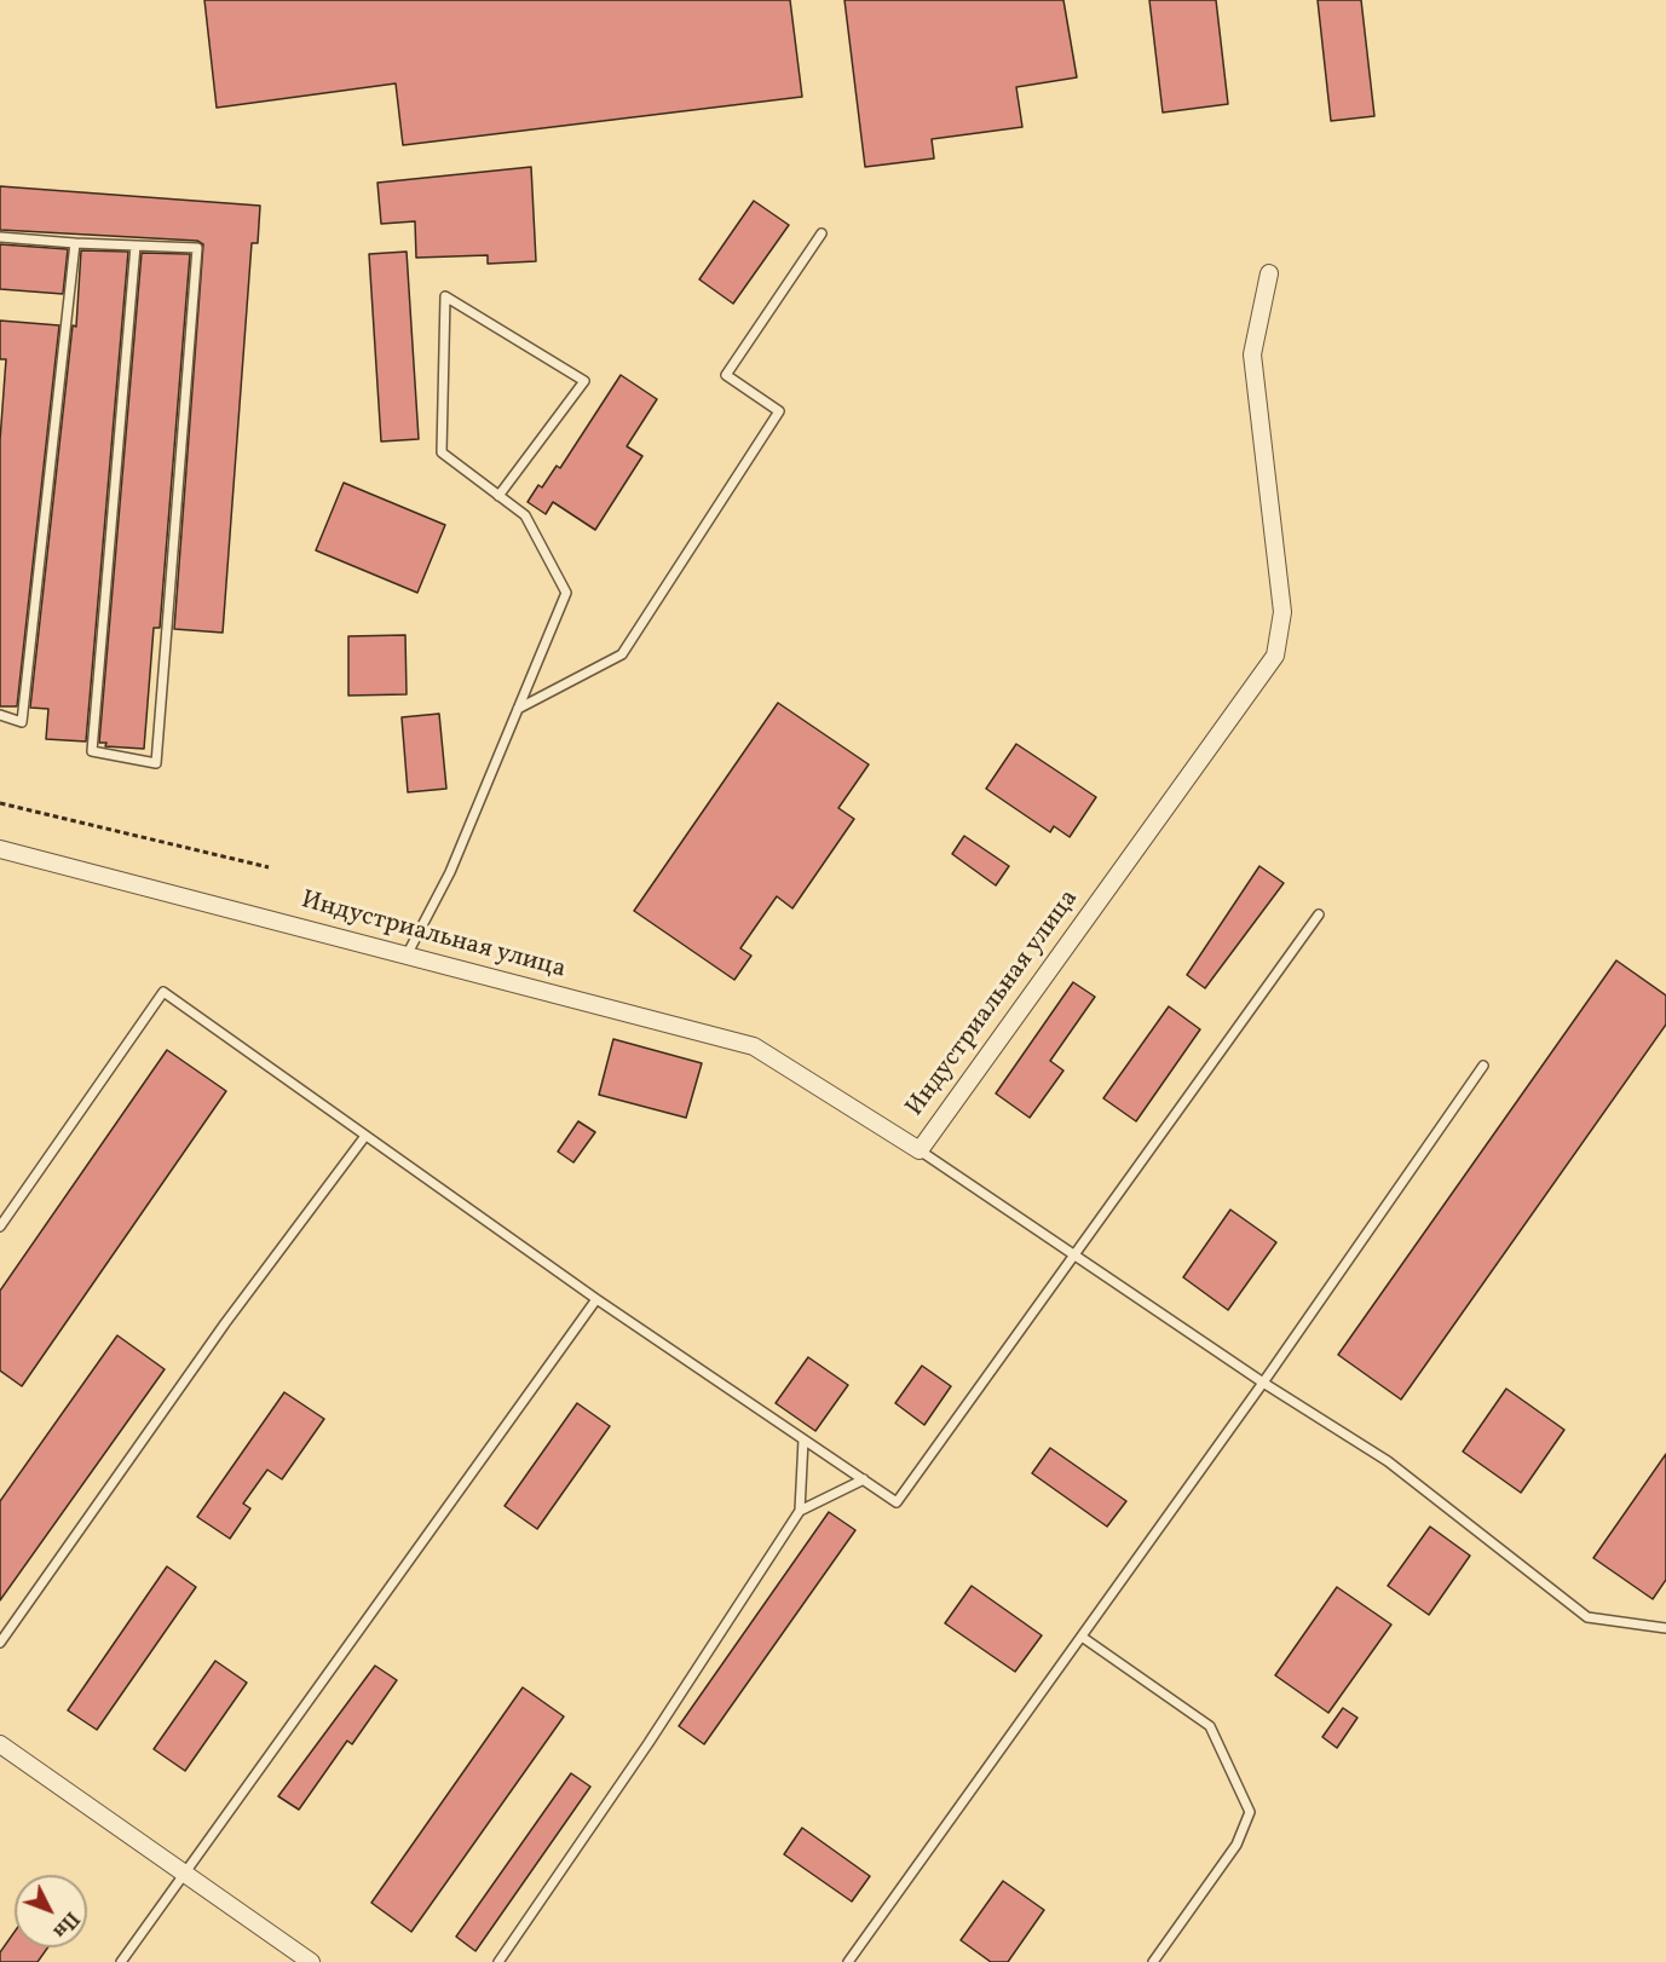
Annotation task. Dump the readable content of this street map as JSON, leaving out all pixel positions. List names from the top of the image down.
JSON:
{
  "streets": {
    "street": ["Индустриальная улица"]
  },
  "north": "bottom right"
}
